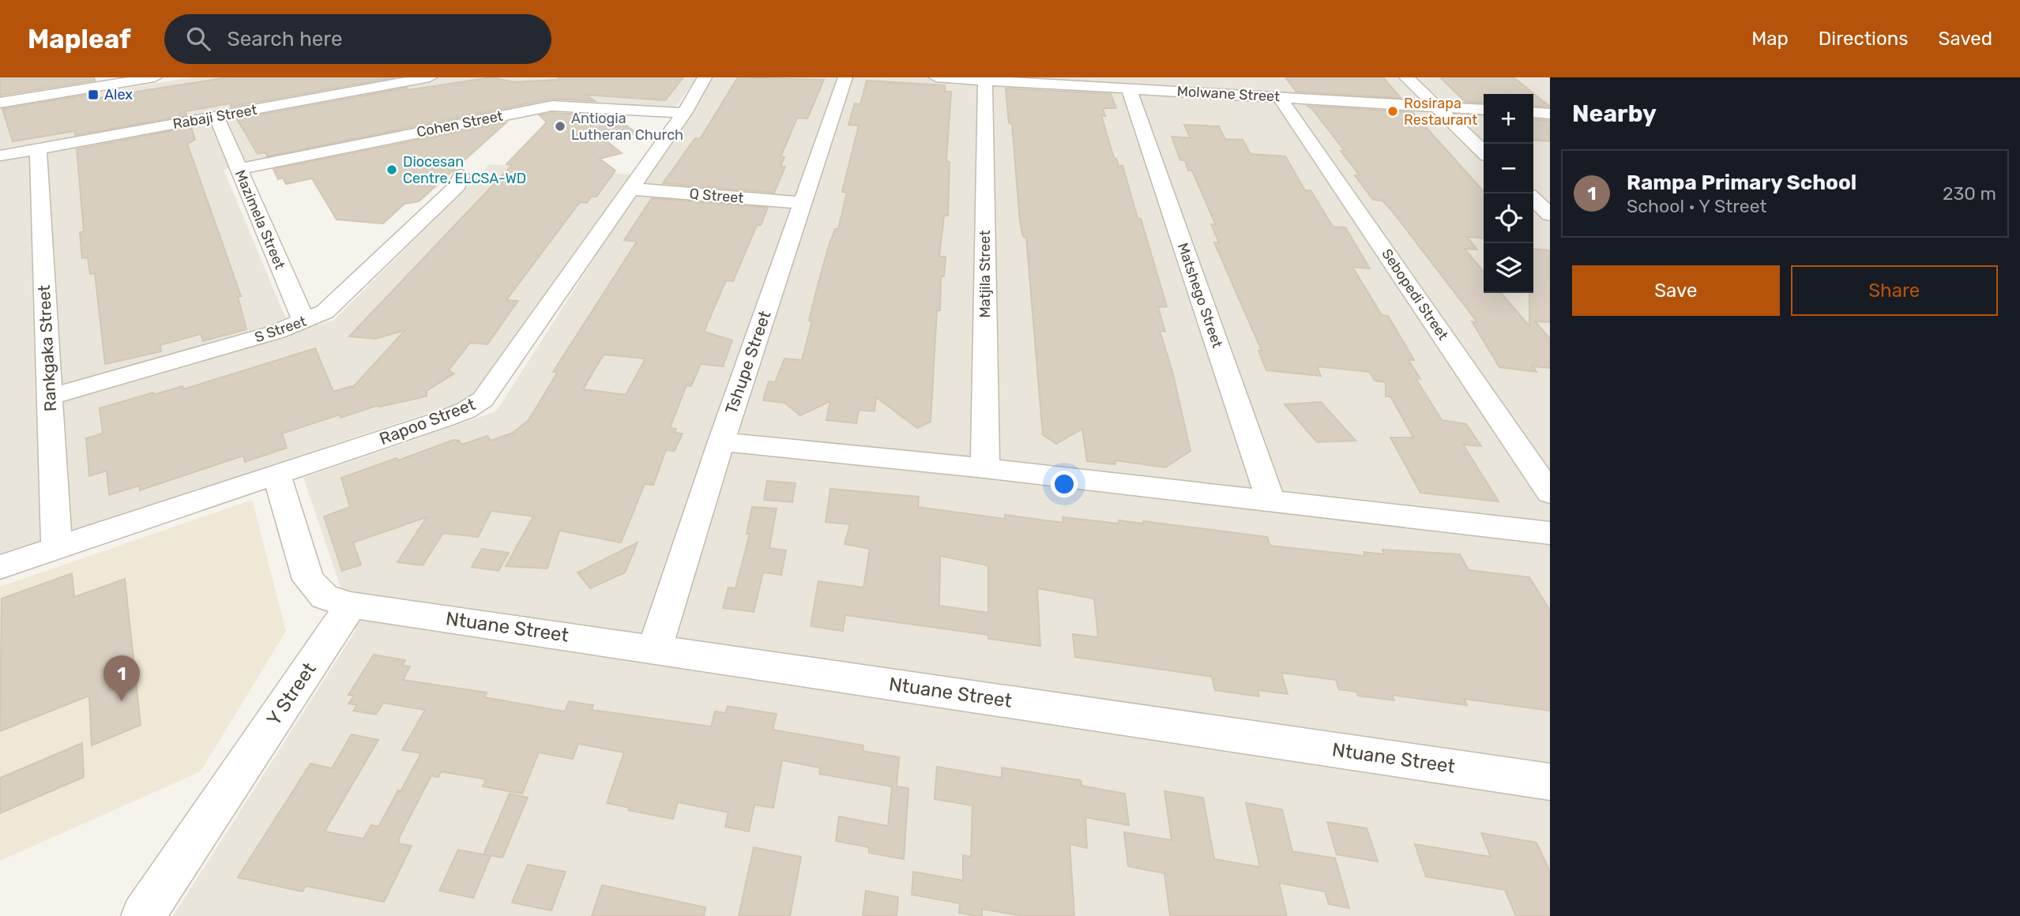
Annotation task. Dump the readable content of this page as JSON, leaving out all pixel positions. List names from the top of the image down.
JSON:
{
  "streets": {
    "street": [
      "Molwane Street",
      "Rabaji Street",
      "Cohen Street",
      "Q Street",
      "Mazimela Street",
      "Matjila Street",
      "Sebopedi Street",
      "Matshego Street",
      "S Street",
      "Rankgaka Street",
      "Tshupe Street",
      "Rapoo Street",
      "Ntuane Street",
      "Y Street"
    ]
  },
  "crossings": [
    ["Molwane Street", "Matjila Street"],
    ["Molwane Street", "Sebopedi Street"],
    ["Molwane Street", "Matshego Street"],
    ["Rabaji Street", "Mazimela Street"],
    ["Rabaji Street", "Rankgaka Street"],
    ["Cohen Street", "Mazimela Street"],
    ["Cohen Street", "Rapoo Street"],
    ["Q Street", "Tshupe Street"],
    ["Q Street", "Rapoo Street"],
    ["Mazimela Street", "S Street"],
    ["S Street", "Rankgaka Street"],
    ["Rankgaka Street", "Rapoo Street"],
    ["Tshupe Street", "Ntuane Street"],
    ["Ntuane Street", "Y Street"]
  ],
  "places": {
    "transit": ["Alex"],
    "other": ["Rosirapa Restaurant", "Antiogia Lutheran Church", "Diocesan Centre, ELCSA-WD"]
  },
  "page": {
    "header": "Mapleaf",
    "search": "Search here",
    "nav": ["Map", "Directions", "Saved"],
    "heading": "Nearby",
    "map_buttons": ["+", "−"],
    "list": [
      {
        "mark": "1",
        "name": "Rampa Primary School",
        "note": "School · Y Street",
        "value": "230 m"
      }
    ],
    "buttons": ["Save", "Share"],
    "pins": "1"
  }
}
